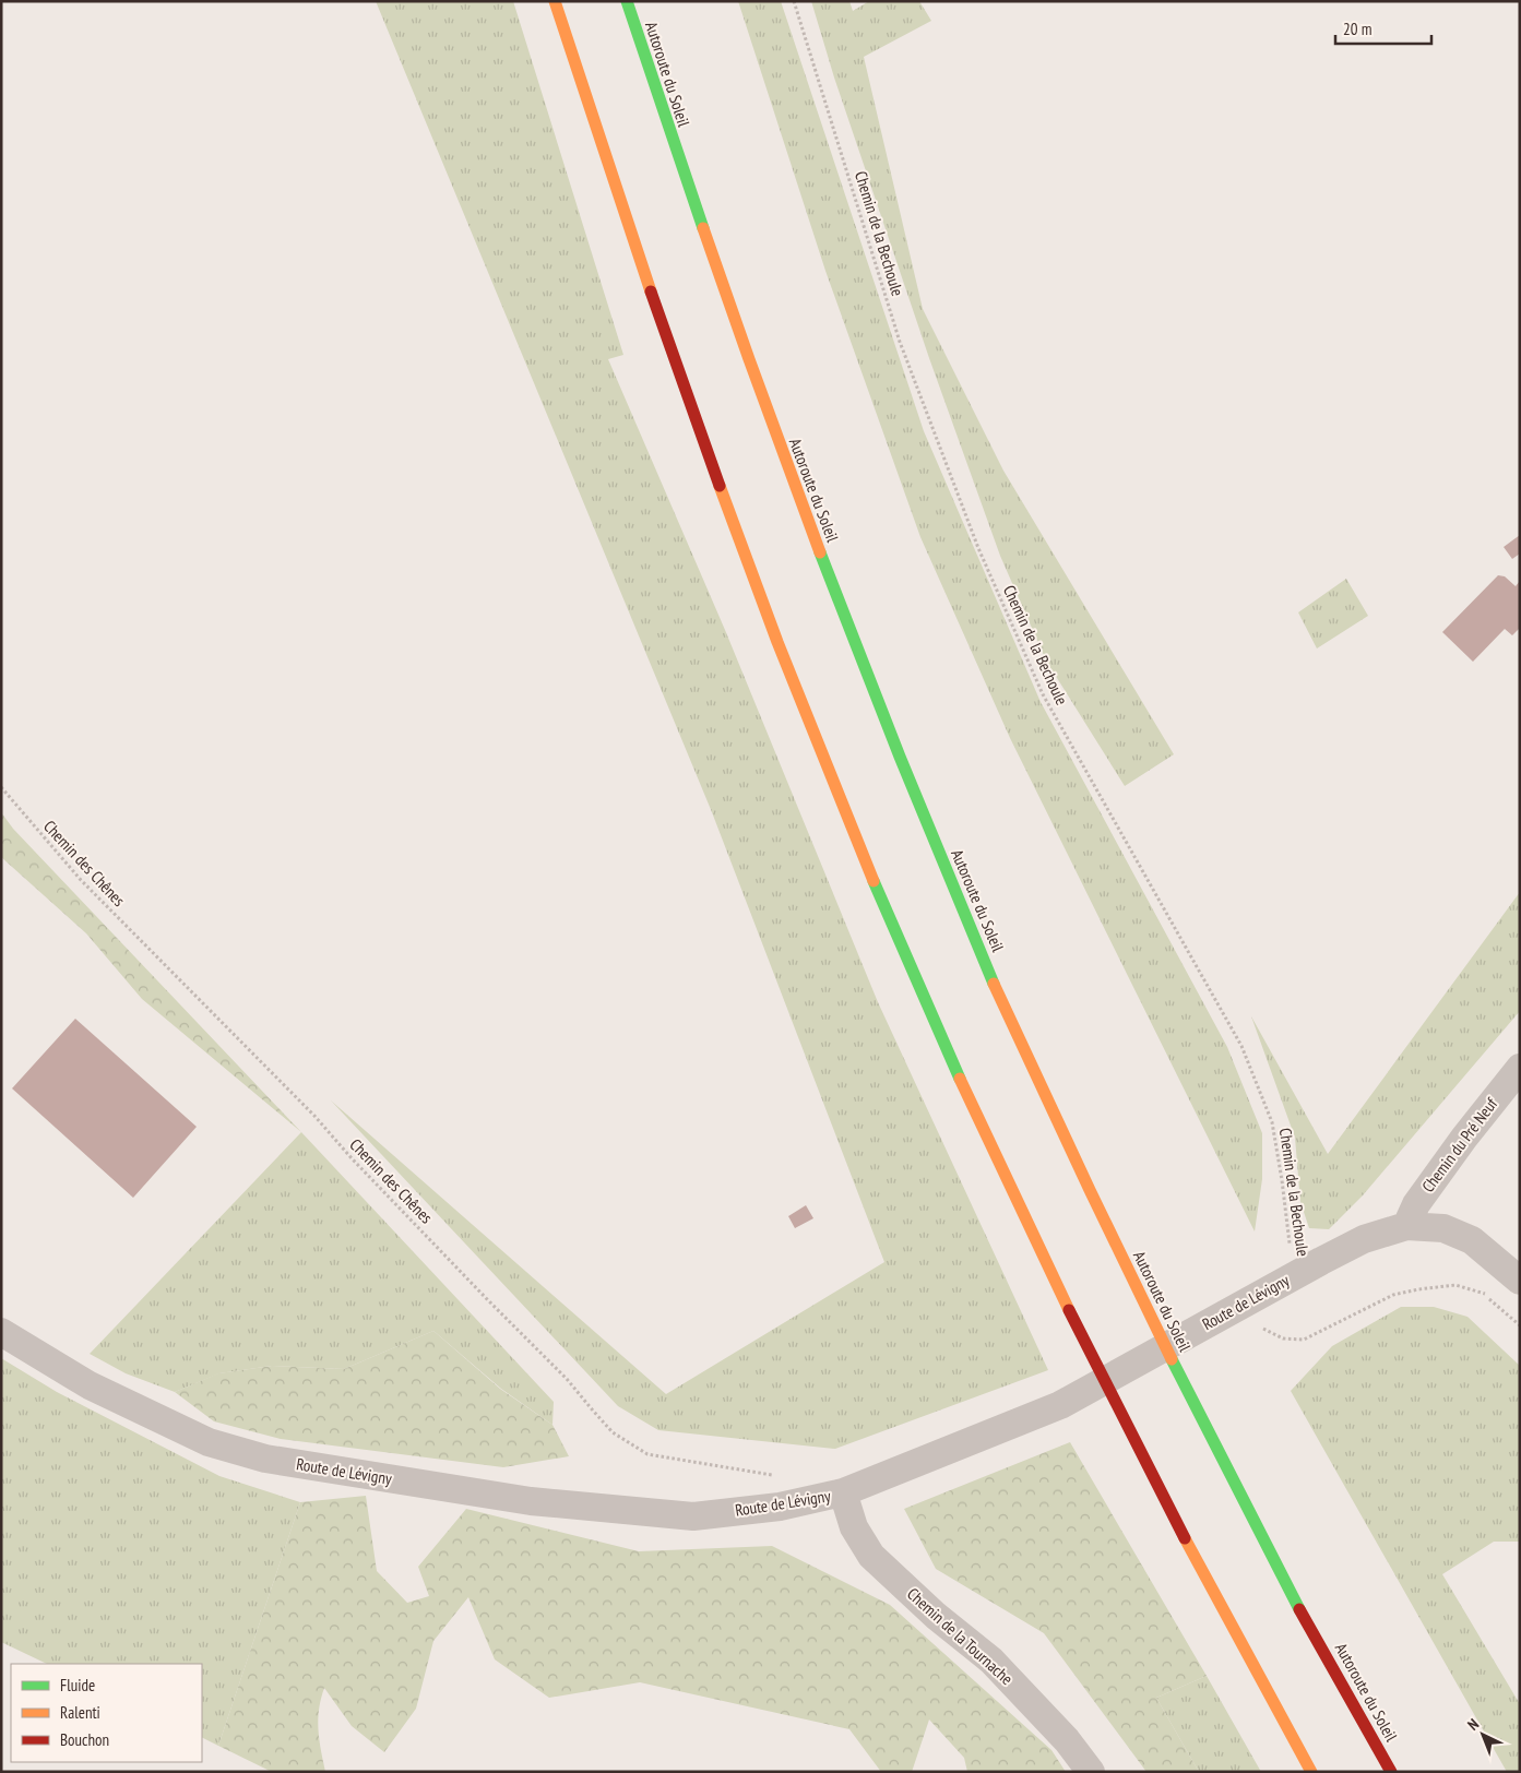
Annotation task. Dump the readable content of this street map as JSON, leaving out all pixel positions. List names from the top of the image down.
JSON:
{
  "streets": {
    "highway": ["Autoroute du Soleil"],
    "street": ["Chemin du Pré Neuf", "Route de Lévigny", "Chemin de la Tournache"],
    "path": ["Chemin de la Bechoule", "Chemin des Chênes"]
  },
  "crossings": [
    ["Chemin de la Bechoule", "Route de Lévigny"],
    ["Chemin du Pré Neuf", "Route de Lévigny"],
    ["Route de Lévigny", "Chemin de la Tournache"]
  ],
  "legend": ["Fluide", "Ralenti", "Bouchon"],
  "scale_bar": "20 m",
  "north": "top left"
}
